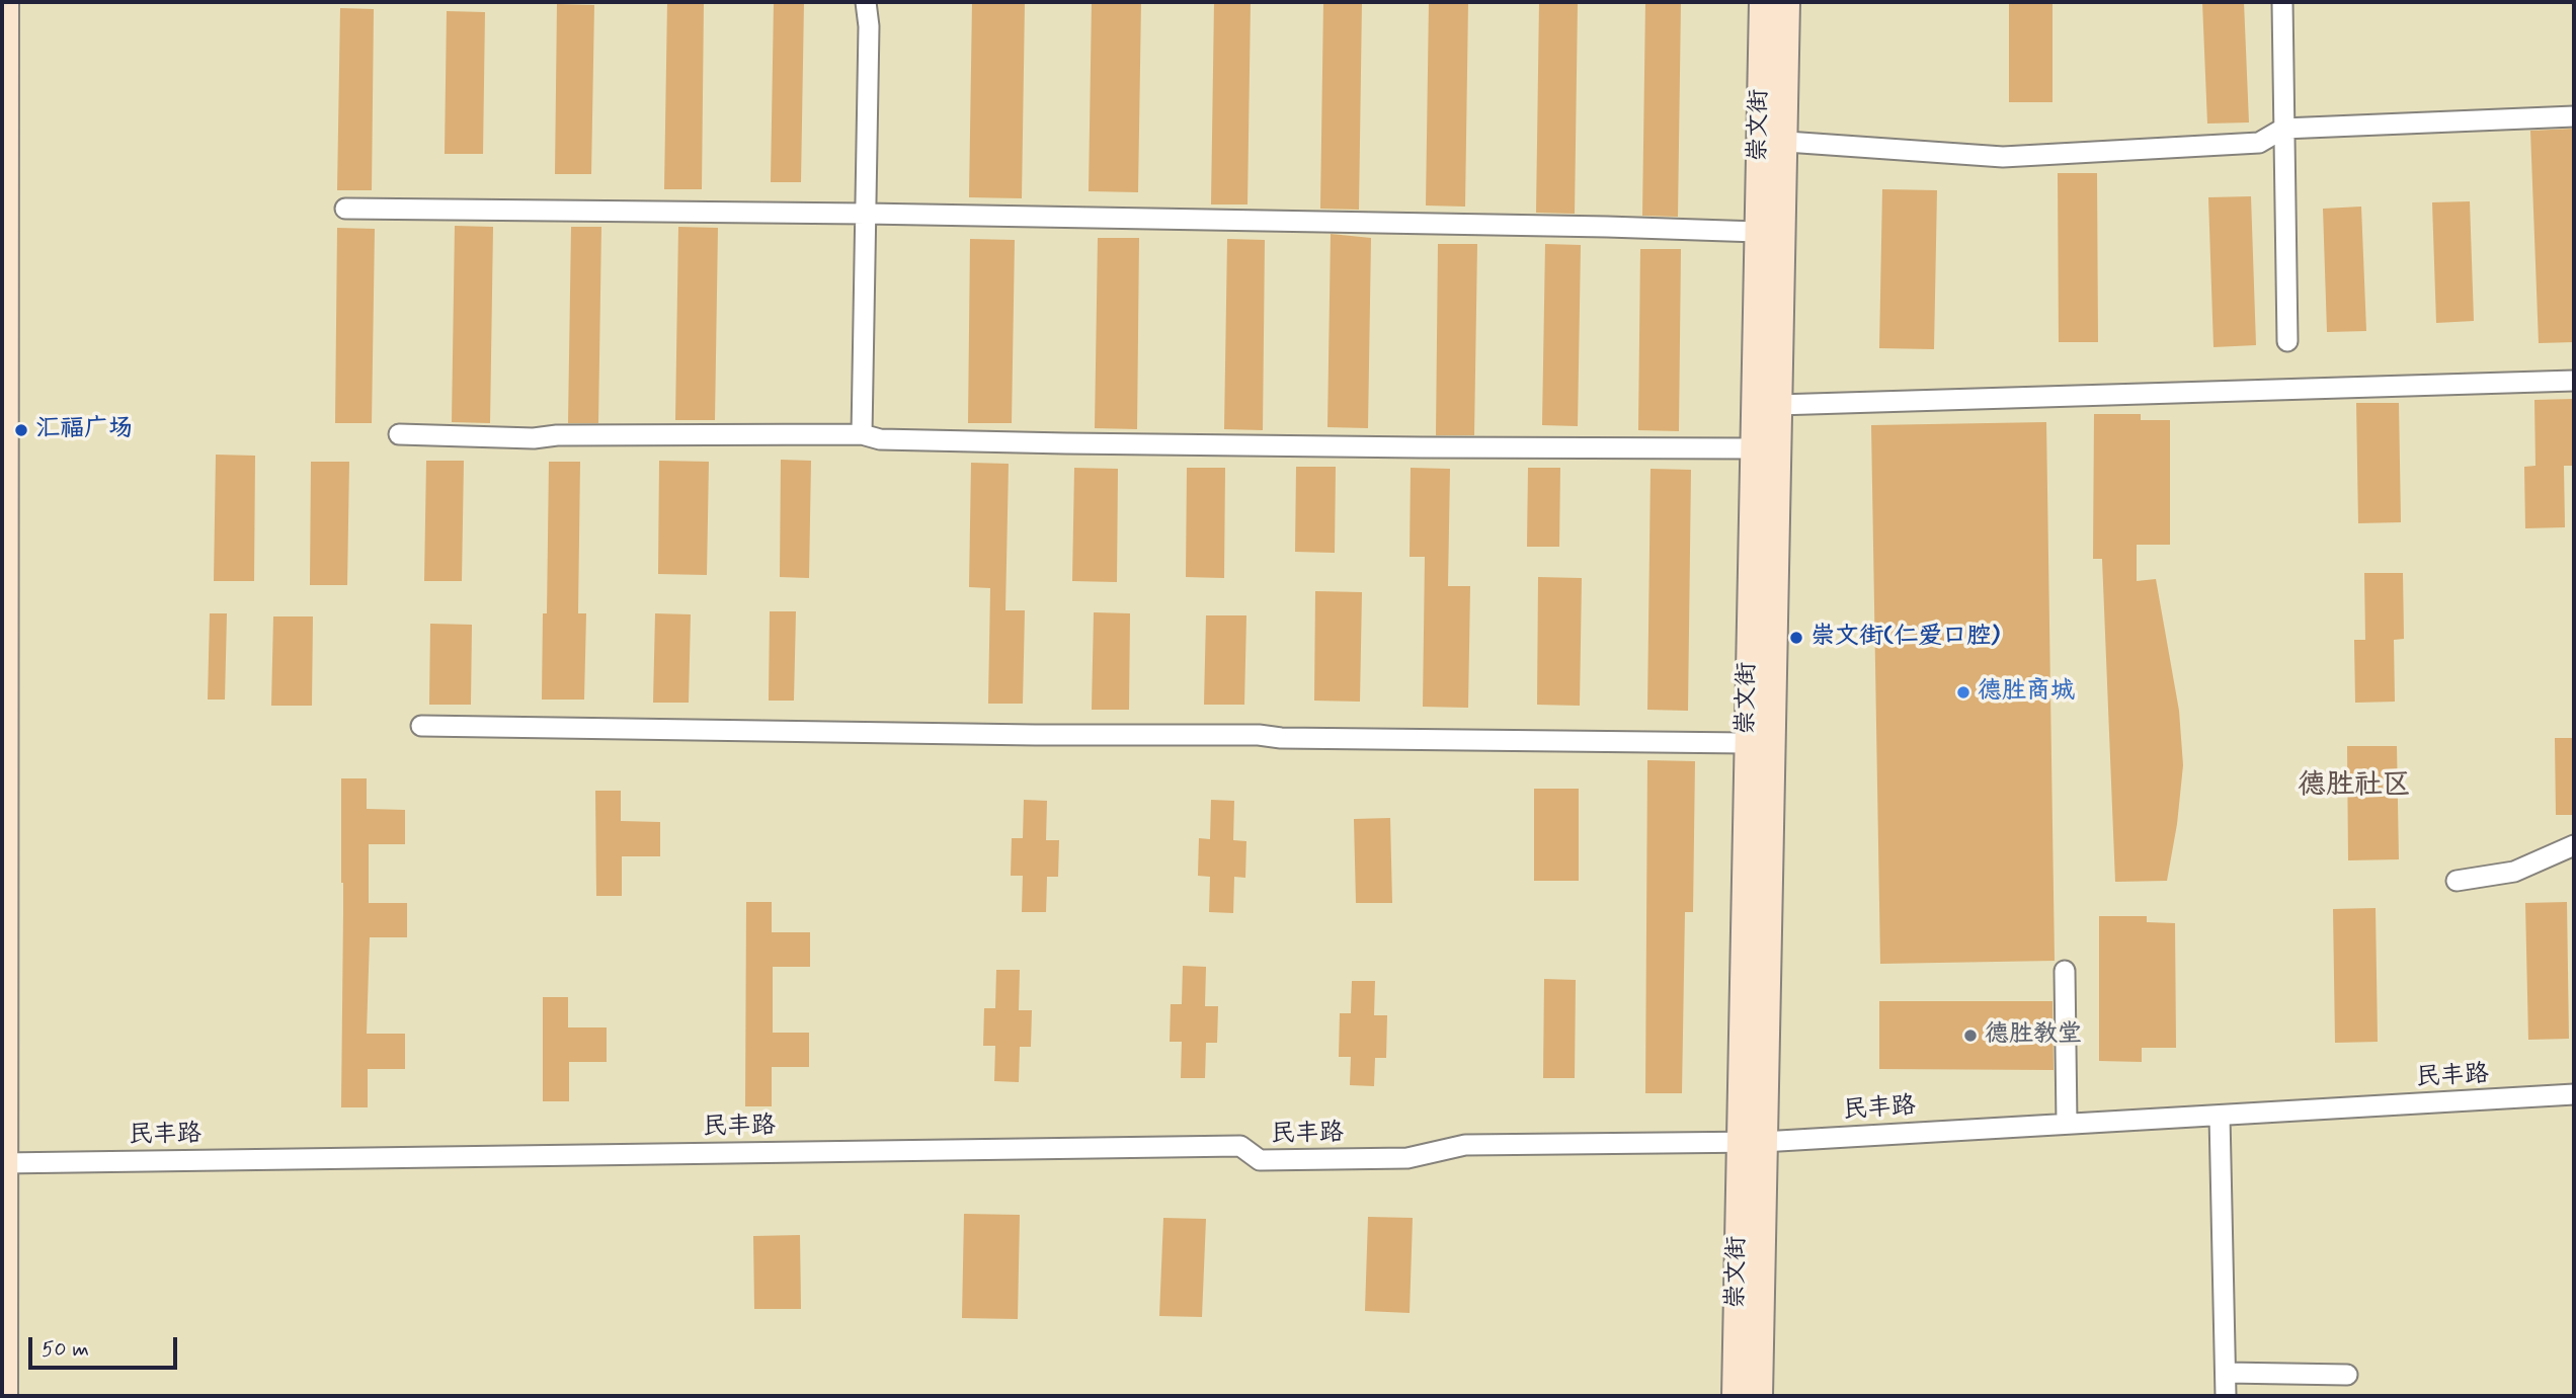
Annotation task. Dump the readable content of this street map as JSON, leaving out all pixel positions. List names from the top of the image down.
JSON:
{
  "streets": {
    "street": ["崇文街", "民丰路"]
  },
  "crossings": [
    ["崇文街", "民丰路"]
  ],
  "districts": ["德胜社区"],
  "places": [
    "汇福广场",
    "崇文街(仁爱口腔)",
    "德胜商城",
    "德胜教堂"
  ],
  "scale_bar": "50 m"
}
